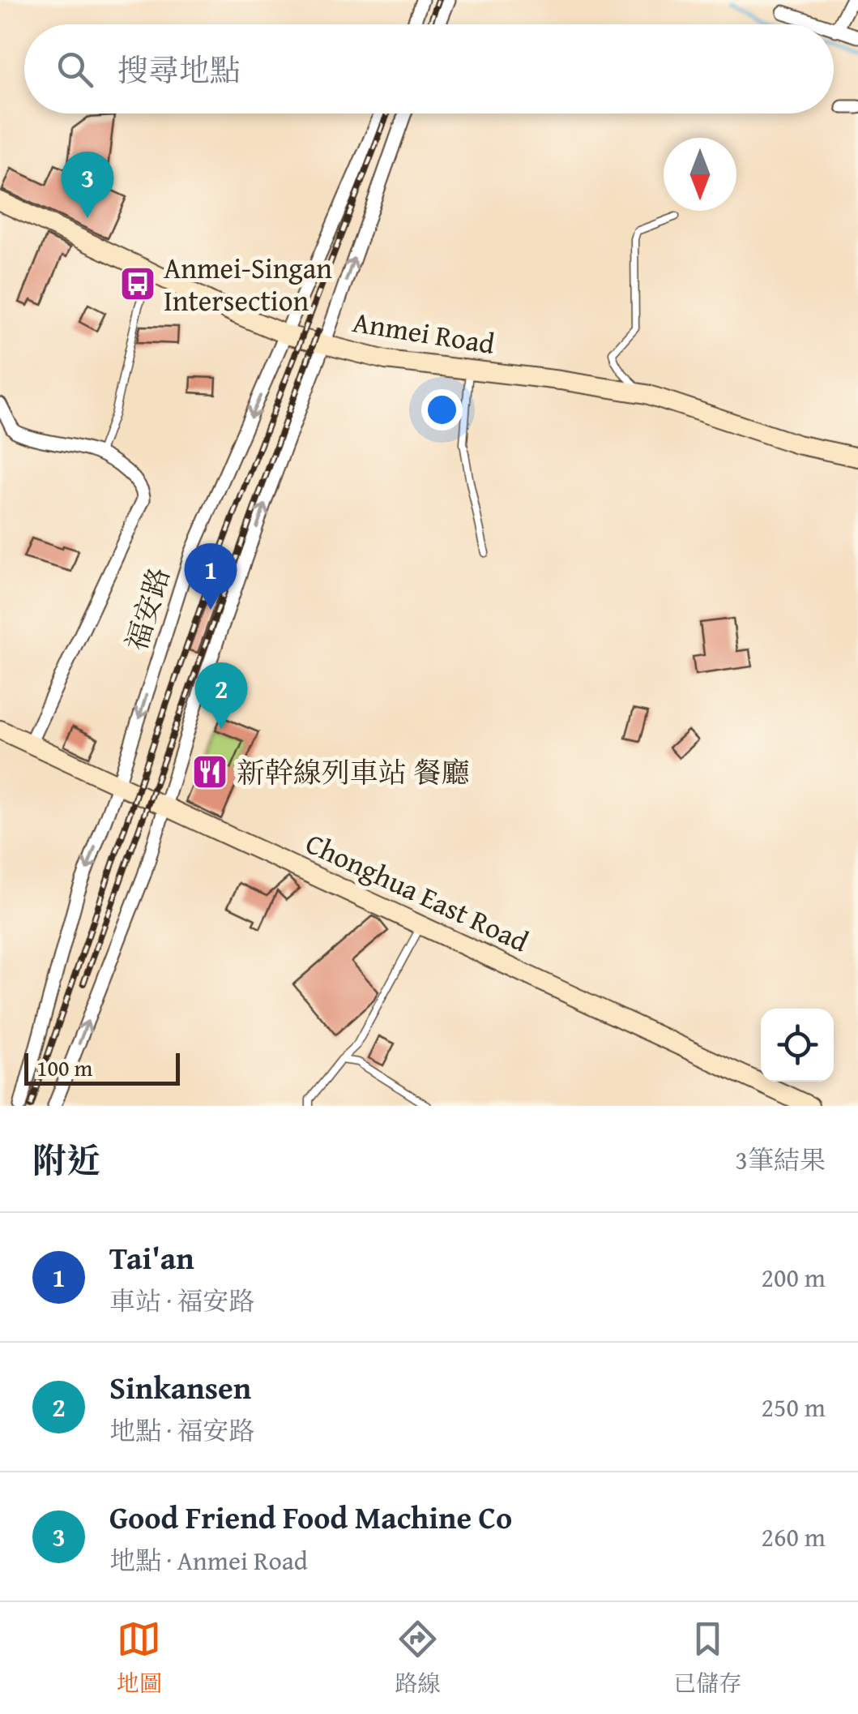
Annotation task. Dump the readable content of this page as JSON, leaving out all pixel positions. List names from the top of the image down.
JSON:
{
  "streets": {
    "street": ["Anmei Road", "福安路", "Chonghua East Road"]
  },
  "crossings": [
    ["Anmei Road", "福安路"],
    ["福安路", "Chonghua East Road"]
  ],
  "places": {
    "bus stop": ["Anmei-Singan Intersection"],
    "restaurant": ["新幹線列車站 餐廳"]
  },
  "scale_bar": "100 m",
  "north": "bottom",
  "page": {
    "search": "搜尋地點",
    "pins": ["3", "1", "2"],
    "scale": "100 m",
    "heading": ["附近", "3筆結果"],
    "list": [
      {
        "mark": "1",
        "name": "Tai'an",
        "note": "車站 · 福安路",
        "value": "200 m"
      },
      {
        "mark": "2",
        "name": "Sinkansen",
        "note": "地點 · 福安路",
        "value": "250 m"
      },
      {
        "mark": "3",
        "name": "Good Friend Food Machine Co",
        "note": "地點 · Anmei Road",
        "value": "260 m"
      }
    ],
    "nav": ["地圖", "路線", "已儲存"]
  }
}
